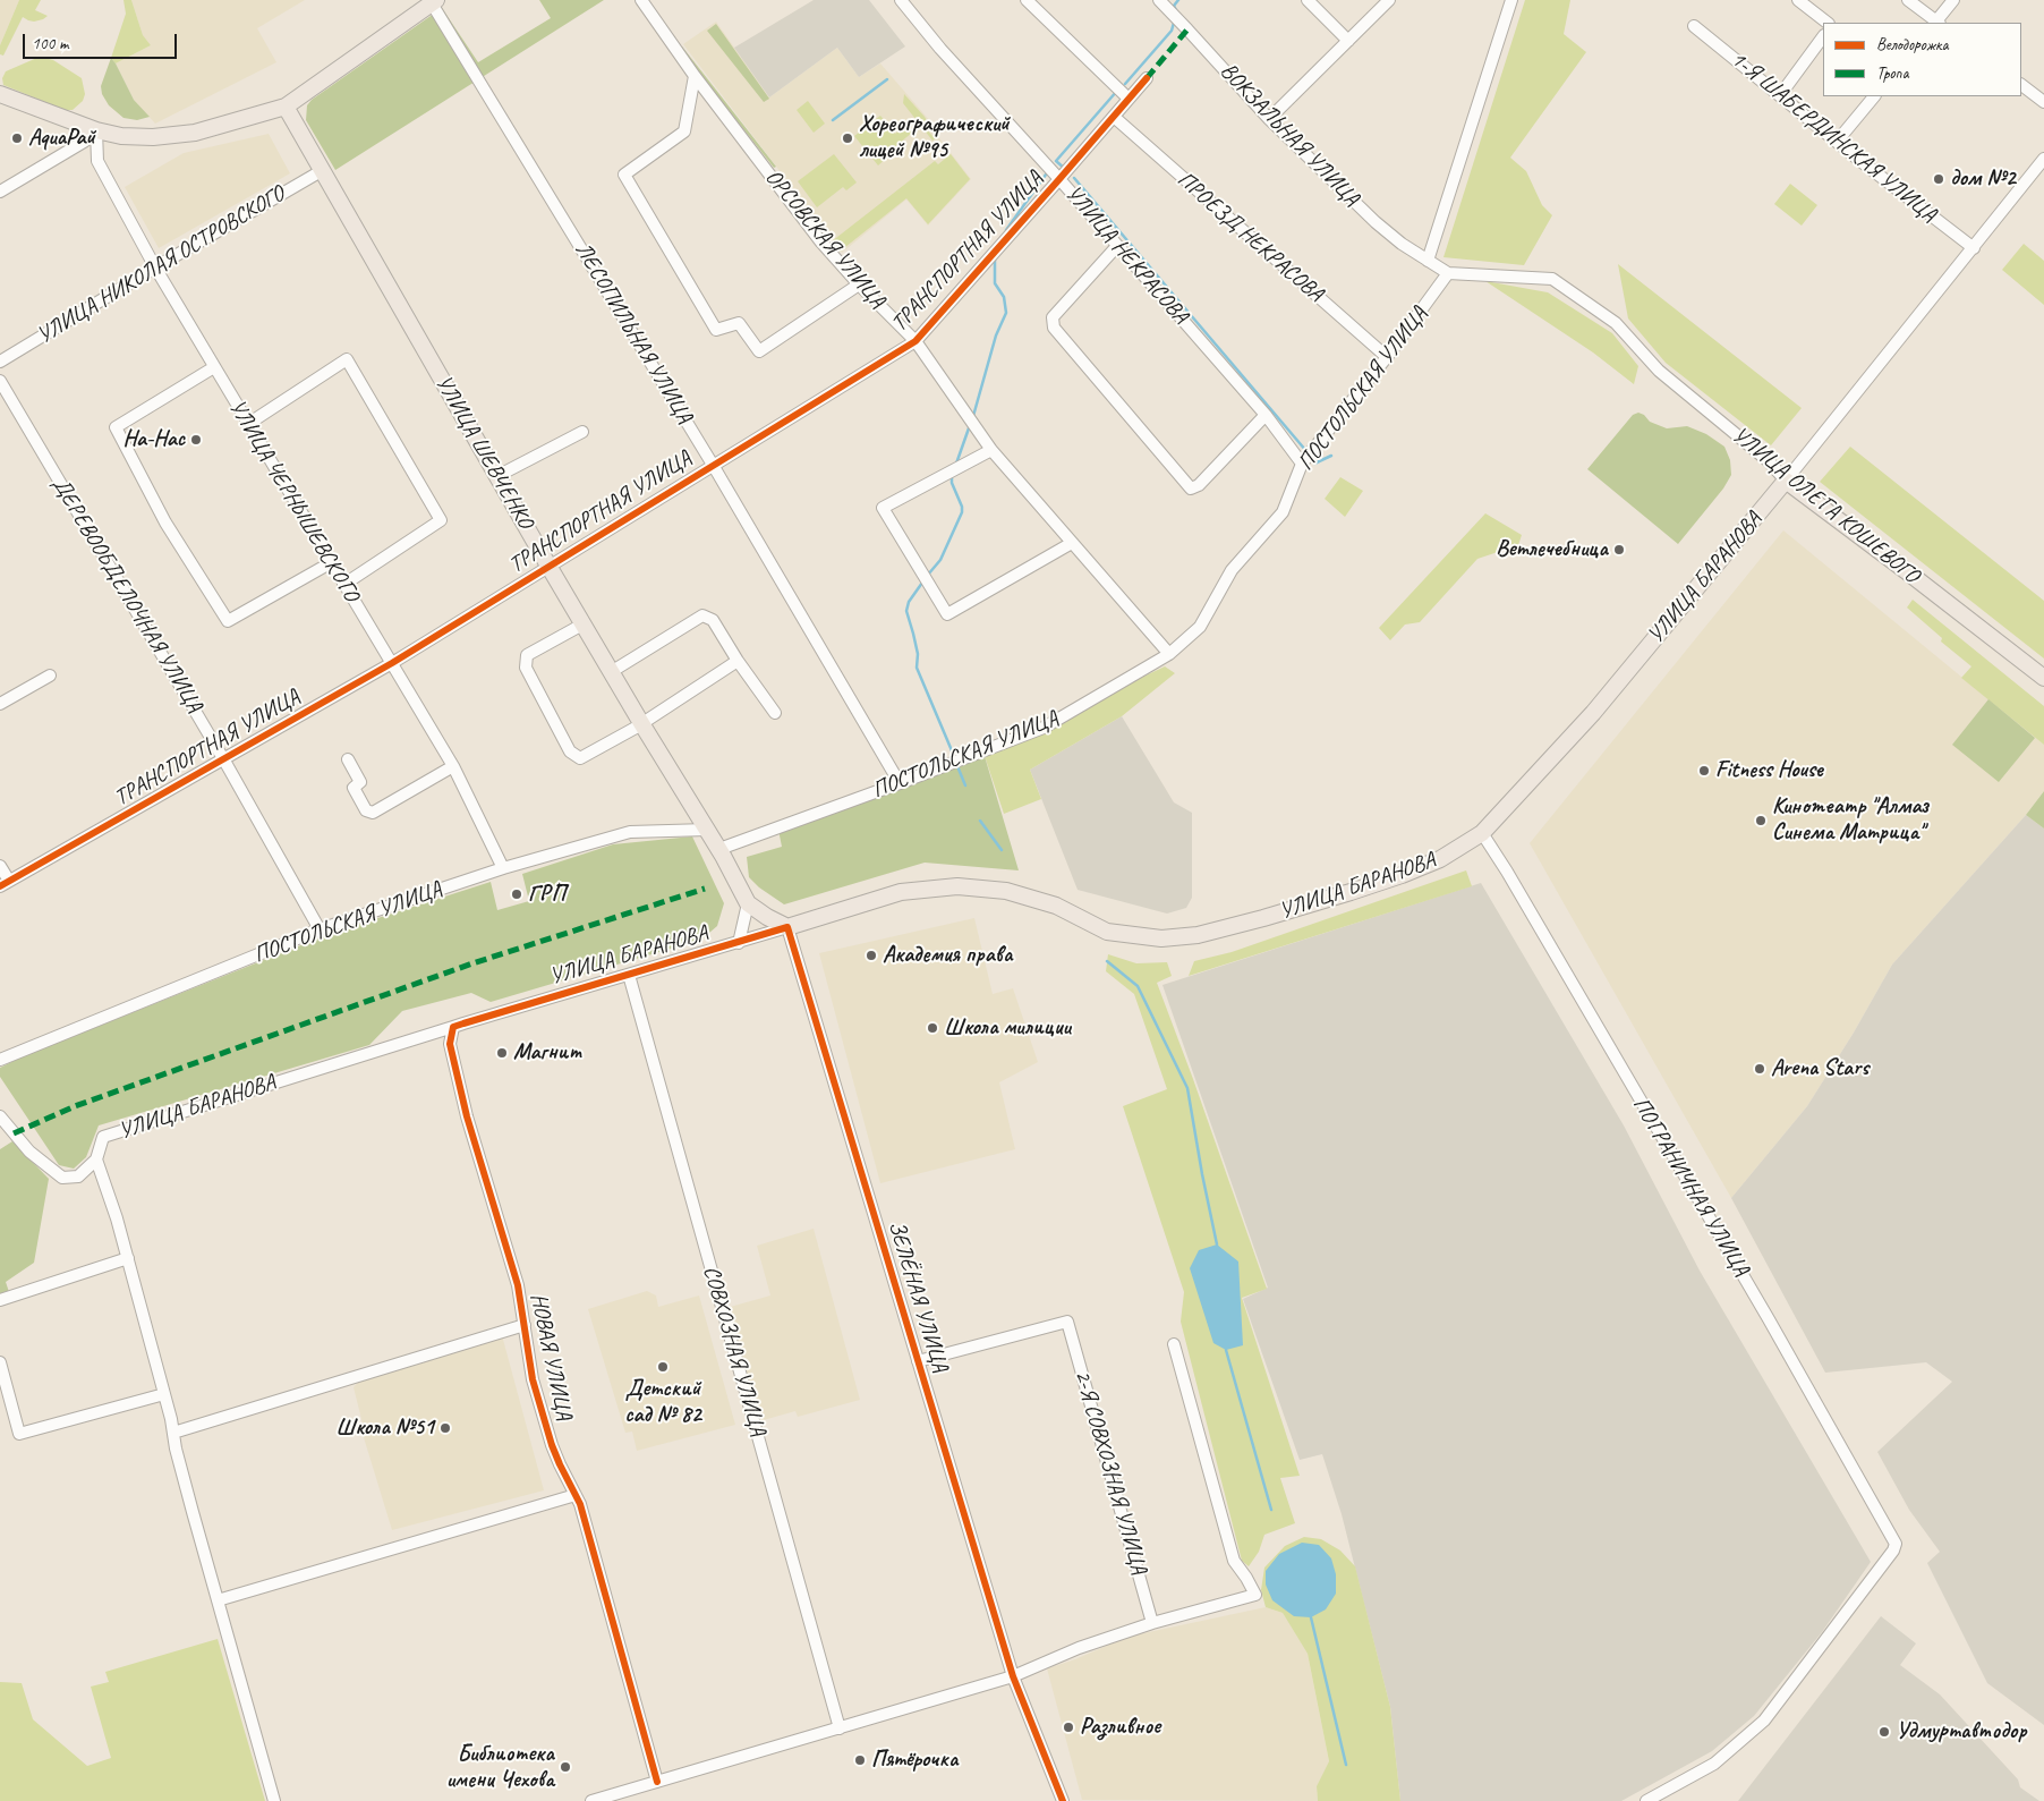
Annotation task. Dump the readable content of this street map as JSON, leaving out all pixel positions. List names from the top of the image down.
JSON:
{
  "streets": {
    "main road": ["УЛИЦА ШЕВЧЕНКО", "УЛИЦА ОЛЕГА КОШЕВОГО", "УЛИЦА БАРАНОВА"],
    "street": [
      "ВОКЗАЛЬНАЯ УЛИЦА",
      "1-Я ШАБЕРДИНСКАЯ УЛИЦА",
      "ПРОЕЗД НЕКРАСОВА",
      "ОРСОВСКАЯ УЛИЦА",
      "ТРАНСПОРТНАЯ УЛИЦА",
      "УЛИЦА НЕКРАСОВА",
      "УЛИЦА НИКОЛАЯ ОСТРОВСКОГО",
      "ЛЕСОПИЛЬНАЯ УЛИЦА",
      "ПОСТОЛЬСКАЯ УЛИЦА",
      "УЛИЦА ЧЕРНЫШЕВСКОГО",
      "ДЕРЕВООБДЕЛОЧНАЯ УЛИЦА",
      "ПОГРАНИЧНАЯ УЛИЦА",
      "ЗЕЛЁНАЯ УЛИЦА",
      "СОВХОЗНАЯ УЛИЦА",
      "НОВАЯ УЛИЦА",
      "2-Я СОВХОЗНАЯ УЛИЦА"
    ]
  },
  "crossings": [
    ["ВОКЗАЛЬНАЯ УЛИЦА", "ПОСТОЛЬСКАЯ УЛИЦА"],
    ["ВОКЗАЛЬНАЯ УЛИЦА", "УЛИЦА ОЛЕГА КОШЕВОГО"],
    ["1-Я ШАБЕРДИНСКАЯ УЛИЦА", "УЛИЦА БАРАНОВА"],
    ["ПРОЕЗД НЕКРАСОВА", "ТРАНСПОРТНАЯ УЛИЦА"],
    ["ПРОЕЗД НЕКРАСОВА", "ПОСТОЛЬСКАЯ УЛИЦА"],
    ["ОРСОВСКАЯ УЛИЦА", "ТРАНСПОРТНАЯ УЛИЦА"],
    ["ОРСОВСКАЯ УЛИЦА", "ПОСТОЛЬСКАЯ УЛИЦА"],
    ["ТРАНСПОРТНАЯ УЛИЦА", "УЛИЦА НЕКРАСОВА"],
    ["ТРАНСПОРТНАЯ УЛИЦА", "ЛЕСОПИЛЬНАЯ УЛИЦА"],
    ["ТРАНСПОРТНАЯ УЛИЦА", "УЛИЦА ШЕВЧЕНКО"],
    ["ТРАНСПОРТНАЯ УЛИЦА", "УЛИЦА ЧЕРНЫШЕВСКОГО"],
    ["ТРАНСПОРТНАЯ УЛИЦА", "ДЕРЕВООБДЕЛОЧНАЯ УЛИЦА"],
    ["УЛИЦА НЕКРАСОВА", "ПОСТОЛЬСКАЯ УЛИЦА"],
    ["УЛИЦА НИКОЛАЯ ОСТРОВСКОГО", "УЛИЦА ШЕВЧЕНКО"],
    ["УЛИЦА НИКОЛАЯ ОСТРОВСКОГО", "УЛИЦА ЧЕРНЫШЕВСКОГО"],
    ["ЛЕСОПИЛЬНАЯ УЛИЦА", "ПОСТОЛЬСКАЯ УЛИЦА"],
    ["ПОСТОЛЬСКАЯ УЛИЦА", "УЛИЦА ШЕВЧЕНКО"],
    ["ПОСТОЛЬСКАЯ УЛИЦА", "УЛИЦА ЧЕРНЫШЕВСКОГО"],
    ["ПОСТОЛЬСКАЯ УЛИЦА", "УЛИЦА ОЛЕГА КОШЕВОГО"],
    ["ПОСТОЛЬСКАЯ УЛИЦА", "ДЕРЕВООБДЕЛОЧНАЯ УЛИЦА"],
    ["УЛИЦА ШЕВЧЕНКО", "УЛИЦА БАРАНОВА"],
    ["УЛИЦА ШЕВЧЕНКО", "ЗЕЛЁНАЯ УЛИЦА"],
    ["УЛИЦА ОЛЕГА КОШЕВОГО", "УЛИЦА БАРАНОВА"],
    ["УЛИЦА БАРАНОВА", "ПОГРАНИЧНАЯ УЛИЦА"],
    ["УЛИЦА БАРАНОВА", "ЗЕЛЁНАЯ УЛИЦА"],
    ["УЛИЦА БАРАНОВА", "СОВХОЗНАЯ УЛИЦА"],
    ["УЛИЦА БАРАНОВА", "НОВАЯ УЛИЦА"],
    ["ЗЕЛЁНАЯ УЛИЦА", "2-Я СОВХОЗНАЯ УЛИЦА"]
  ],
  "places": [
    "AquaРай",
    "Хореографический лицей №95",
    "дом №2",
    "На-Нас",
    "Ветлечебница",
    "Fitness House",
    "Кинотеатр \"Алмаз Синема Матрица\"",
    "ГРП",
    "Академия права",
    "Школа милиции",
    "Магнит",
    "Arena Stars",
    "Детский сад № 82",
    "Школа №51",
    "Разливное",
    "Удмуртавтодор",
    "Пятёрочка",
    "Библиотека имени Чехова"
  ],
  "legend": ["Велодорожка", "Тропа"],
  "scale_bar": "100 m"
}
